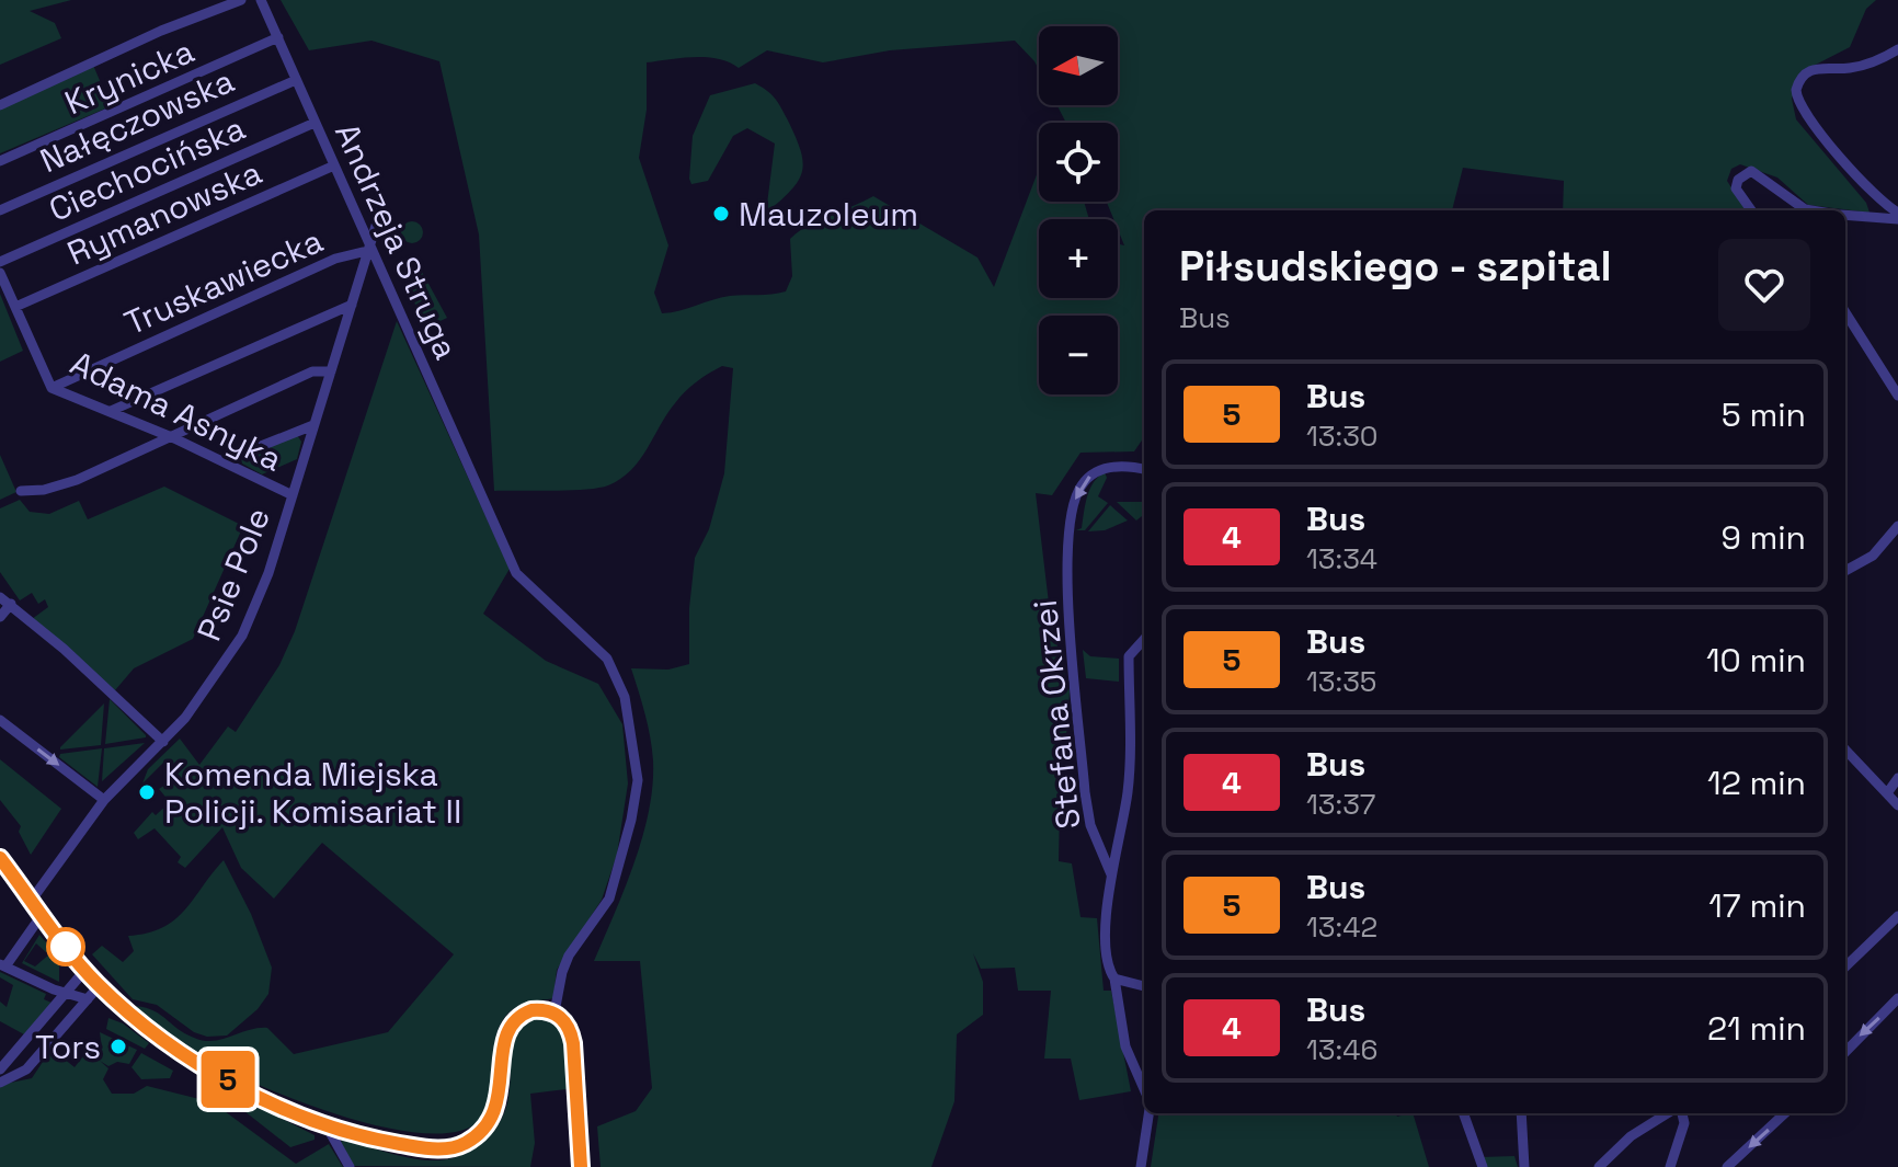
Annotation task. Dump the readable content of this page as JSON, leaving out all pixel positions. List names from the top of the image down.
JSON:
{
  "streets": {
    "street": [
      "Krynicka",
      "Nałęczowska",
      "Ciechocińska",
      "Rymanowska",
      "Andrzeja Struga",
      "Truskawiecka",
      "Adama Asnyka",
      "Psie Pole",
      "Stefana Okrzei"
    ]
  },
  "crossings": [
    ["Krynicka", "Andrzeja Struga"],
    ["Nałęczowska", "Andrzeja Struga"],
    ["Ciechocińska", "Andrzeja Struga"],
    ["Rymanowska", "Andrzeja Struga"],
    ["Rymanowska", "Adama Asnyka"],
    ["Andrzeja Struga", "Truskawiecka"],
    ["Andrzeja Struga", "Psie Pole"],
    ["Truskawiecka", "Adama Asnyka"],
    ["Truskawiecka", "Psie Pole"],
    ["Adama Asnyka", "Psie Pole"]
  ],
  "places": ["Mauzoleum", "Komenda Miejska Policji. Komisariat II", "Tors"],
  "lines": ["bus line 5"],
  "north": "left",
  "page": {
    "on_map": "5",
    "map_buttons": ["+", "−"],
    "heading": ["Piłsudskiego - szpital", "Bus"],
    "list": [
      {
        "mark": "5",
        "name": "Bus",
        "note": "13:30",
        "value": "5 min"
      },
      {
        "mark": "4",
        "name": "Bus",
        "note": "13:34",
        "value": "9 min"
      },
      {
        "mark": "5",
        "name": "Bus",
        "note": "13:35",
        "value": "10 min"
      },
      {
        "mark": "4",
        "name": "Bus",
        "note": "13:37",
        "value": "12 min"
      },
      {
        "mark": "5",
        "name": "Bus",
        "note": "13:42",
        "value": "17 min"
      },
      {
        "mark": "4",
        "name": "Bus",
        "note": "13:46",
        "value": "21 min"
      }
    ]
  }
}
